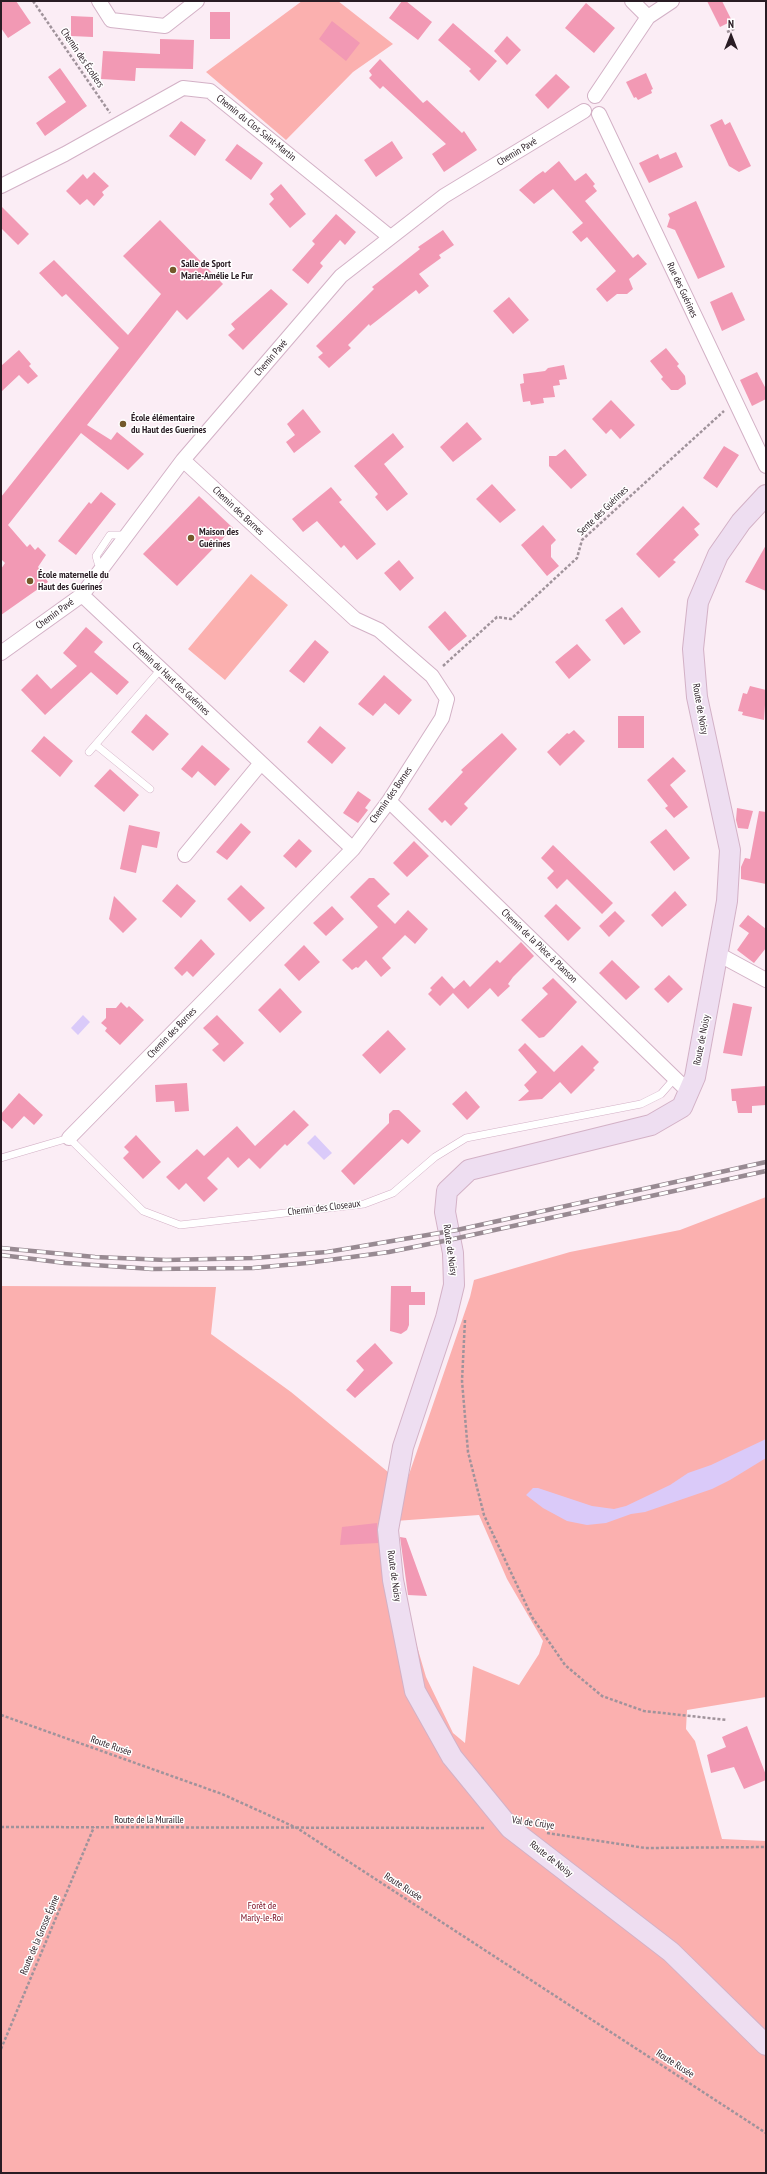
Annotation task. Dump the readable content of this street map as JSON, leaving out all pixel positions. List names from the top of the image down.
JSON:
{
  "streets": {
    "street": [
      "Chemin du Clos Saint-Martin",
      "Chemin Pavé",
      "Rue des Guérines",
      "Chemin des Bornes",
      "Chemin du Haut des Guérines",
      "Route de Noisy",
      "Chemin de la Pièce à Planson"
    ],
    "lane": ["Chemin des Closeaux"],
    "path": [
      "Chemin des Écoliers",
      "Sente des Guérines",
      "Route Rusée",
      "Route de la Muraille",
      "Val de Crüye",
      "Route de la Grosse Épine"
    ]
  },
  "crossings": [
    ["Chemin des Écoliers", "Chemin du Clos Saint-Martin"],
    ["Chemin du Clos Saint-Martin", "Chemin Pavé"],
    ["Chemin Pavé", "Rue des Guérines"],
    ["Chemin Pavé", "Chemin des Bornes"],
    ["Chemin Pavé", "Chemin du Haut des Guérines"],
    ["Rue des Guérines", "Sente des Guérines"],
    ["Chemin des Bornes", "Sente des Guérines"],
    ["Chemin des Bornes", "Chemin du Haut des Guérines"],
    ["Chemin des Bornes", "Chemin de la Pièce à Planson"],
    ["Chemin des Bornes", "Chemin des Closeaux"],
    ["Route de Noisy", "Chemin de la Pièce à Planson"],
    ["Route de Noisy", "Val de Crüye"],
    ["Chemin de la Pièce à Planson", "Chemin des Closeaux"],
    ["Route Rusée", "Route de la Muraille"],
    ["Route Rusée", "Val de Crüye"],
    ["Route de la Muraille", "Val de Crüye"],
    ["Route de la Muraille", "Route de la Grosse Épine"]
  ],
  "parks": ["Forêt de Marly-le-Roi"],
  "places": [
    "Salle de Sport Marie-Amélie Le Fur",
    "École élémentaire du Haut des Guerines",
    "Maison des Guérines",
    "École maternelle du Haut des Guerines"
  ],
  "north": "top"
}
